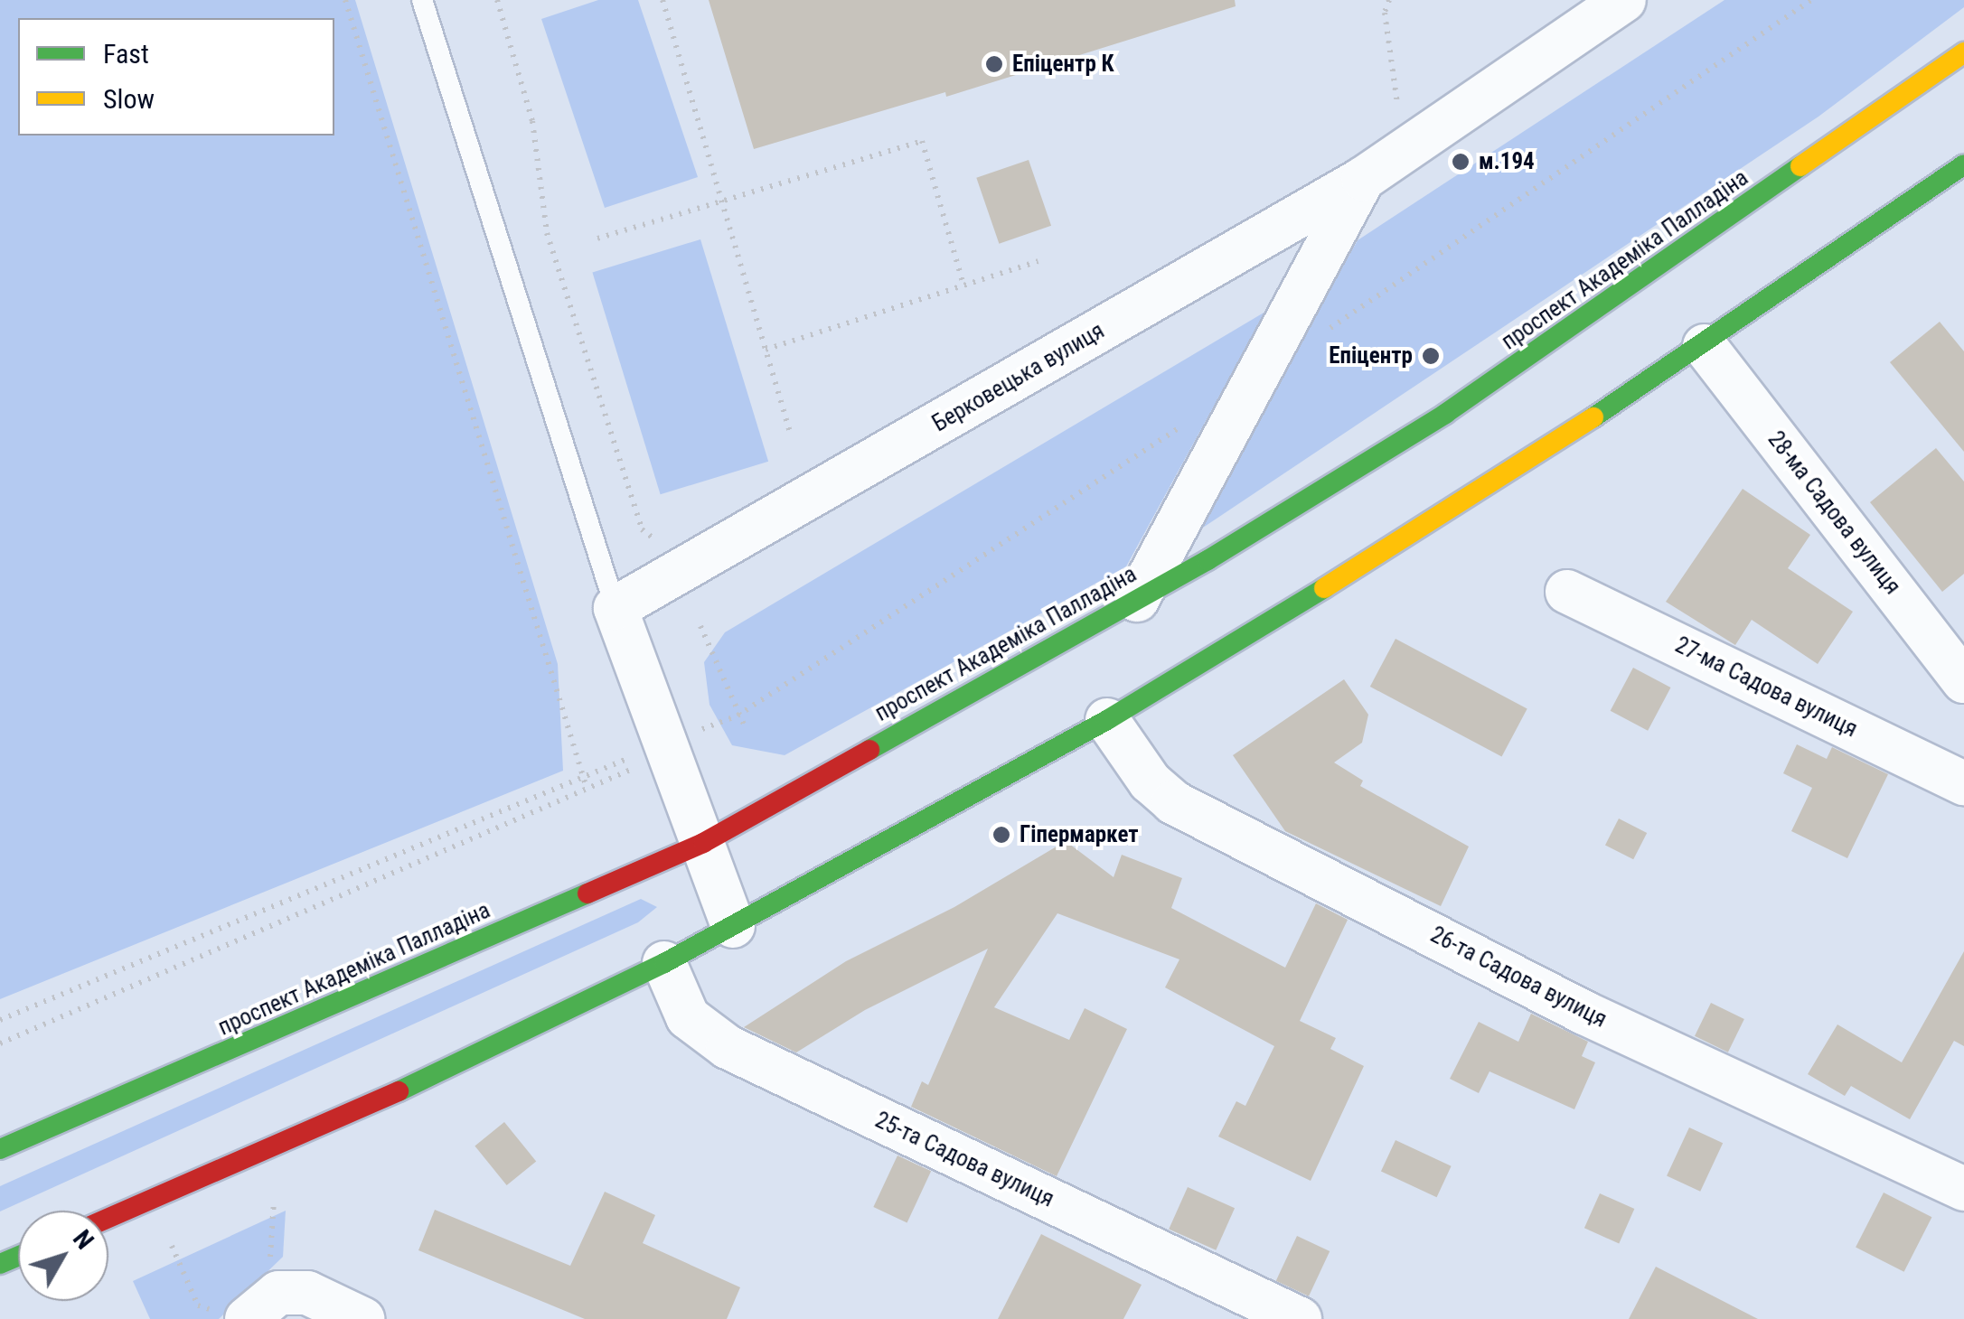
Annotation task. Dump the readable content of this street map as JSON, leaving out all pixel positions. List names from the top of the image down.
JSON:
{
  "streets": {
    "highway": ["проспект Академіка Палладіна"],
    "street": [
      "Берковецька вулиця",
      "28-ма Садова вулиця",
      "27-ма Садова вулиця",
      "26-та Садова вулиця",
      "25-та Садова вулиця"
    ]
  },
  "places": [
    "Епіцентр К",
    "м.194",
    "Епіцентр",
    "Гіпермаркет"
  ],
  "legend": ["Fast", "Slow"],
  "north": "top right"
}
